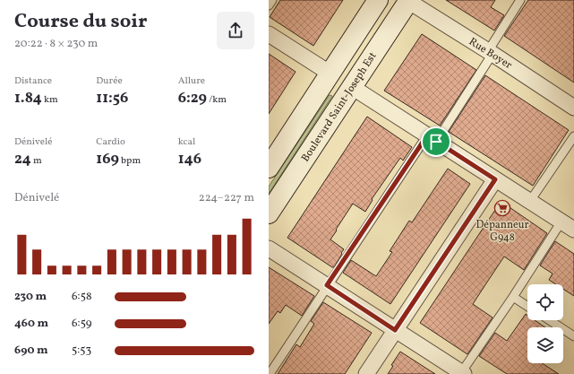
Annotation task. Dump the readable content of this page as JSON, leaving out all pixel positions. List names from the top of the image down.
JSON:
{
  "streets": {
    "main road": ["Boulevard Saint-Joseph Est"],
    "street": ["Rue Boyer"]
  },
  "crossings": [
    ["Rue Boyer", "Boulevard Saint-Joseph Est"]
  ],
  "places": {
    "supermarket": ["Dépanneur G948"]
  },
  "page": {
    "heading": ["Course du soir", "20:22 · 8 × 230 m"],
    "stats": [
      ["Distance", "1.84 km"],
      ["Durée", "11:56"],
      ["Allure", "6:29 /km"],
      ["Dénivelé", "24 m"],
      ["Cardio", "169 bpm"],
      ["kcal", "146"]
    ],
    "chart": ["Dénivelé", "224–227 m"],
    "list": [
      {
        "name": "230 m",
        "note": "6:58"
      },
      {
        "name": "460 m",
        "note": "6:59"
      },
      {
        "name": "690 m",
        "note": "5:53"
      }
    ]
  }
}
